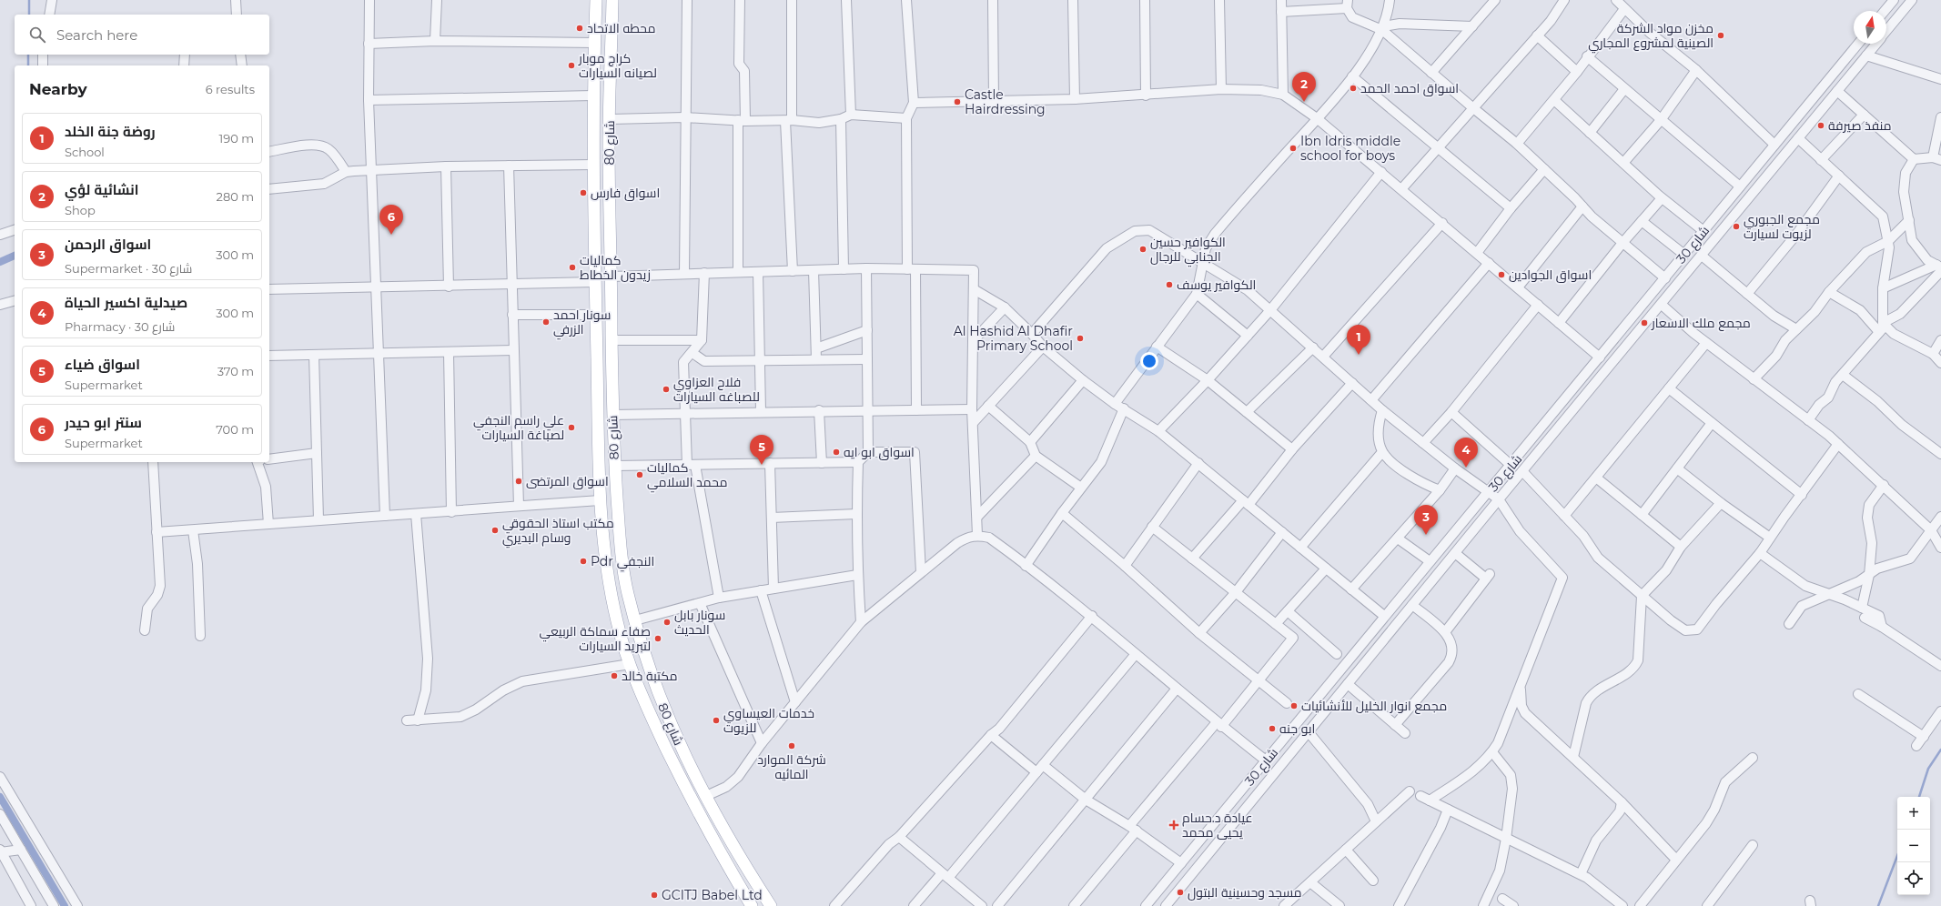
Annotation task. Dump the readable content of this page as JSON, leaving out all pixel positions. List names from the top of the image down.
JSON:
{
  "streets": {
    "main road": ["شارع 80"],
    "street": ["شارع 30"]
  },
  "places": {
    "other": [
      "محطه الاتحاد",
      "مخزن مواد الشركة الصينية لمشروع المجاري",
      "كراج موبار لصيانه السيارات",
      "اسواق احمد الحمد",
      "Castle Hairdressing",
      "منفذ صيرفة",
      "Ibn Idris middle school for boys",
      "اسواق فارس",
      "مجمع الجبوري لزيوت لسيارت",
      "الكوافير حسين الجنابي للرجال",
      "كماليات زيدون الخطاط",
      "اسواق الجوادين",
      "الكوافير يوسف",
      "سونار احمد الزرفي",
      "مجمع ملك الاسعار",
      "Al Hashid Al Dhafir Primary School",
      "فلاح العزاوي للصباغه السيارات",
      "علي راسم النجفي لصباغة السيارات",
      "اسواق ابو ايه",
      "كماليات محمد السلامي",
      "اسواق المرتضى",
      "مكتب استاذ الحقوقي وسام البديري",
      "Pdr النجفي",
      "سونار بابل الحديث",
      "صفاء سماكة الربيعي لتبريد السيارات",
      "مكتبة خالد",
      "مجمع انوار الخليل للأنشائيات",
      "خدمات العيساوي للزيوت",
      "ابو جنه",
      "شركة الموارد المائيه",
      "مسجد وحسينية البتول",
      "GCITJ Babel Ltd"
    ],
    "health": ["عيادة د.حسام يحيى محمد"]
  },
  "north": "top",
  "page": {
    "search": "Search here",
    "heading": ["Nearby", "6 results"],
    "pins": [
      "2",
      "6",
      "1",
      "5",
      "4",
      "3"
    ],
    "list": [
      {
        "mark": "1",
        "name": "روضة جنة الخلد",
        "note": "School",
        "value": "190 m"
      },
      {
        "mark": "2",
        "name": "انشائية لؤي",
        "note": "Shop",
        "value": "280 m"
      },
      {
        "mark": "3",
        "name": "اسواق الرحمن",
        "note": "Supermarket · شارع 30",
        "value": "300 m"
      },
      {
        "mark": "4",
        "name": "صيدلية اكسير الحياة",
        "note": "Pharmacy · شارع 30",
        "value": "300 m"
      },
      {
        "mark": "5",
        "name": "اسواق ضياء",
        "note": "Supermarket",
        "value": "370 m"
      },
      {
        "mark": "6",
        "name": "سنتر ابو حيدر",
        "note": "Supermarket",
        "value": "700 m"
      }
    ],
    "map_buttons": ["+", "−"]
  }
}
